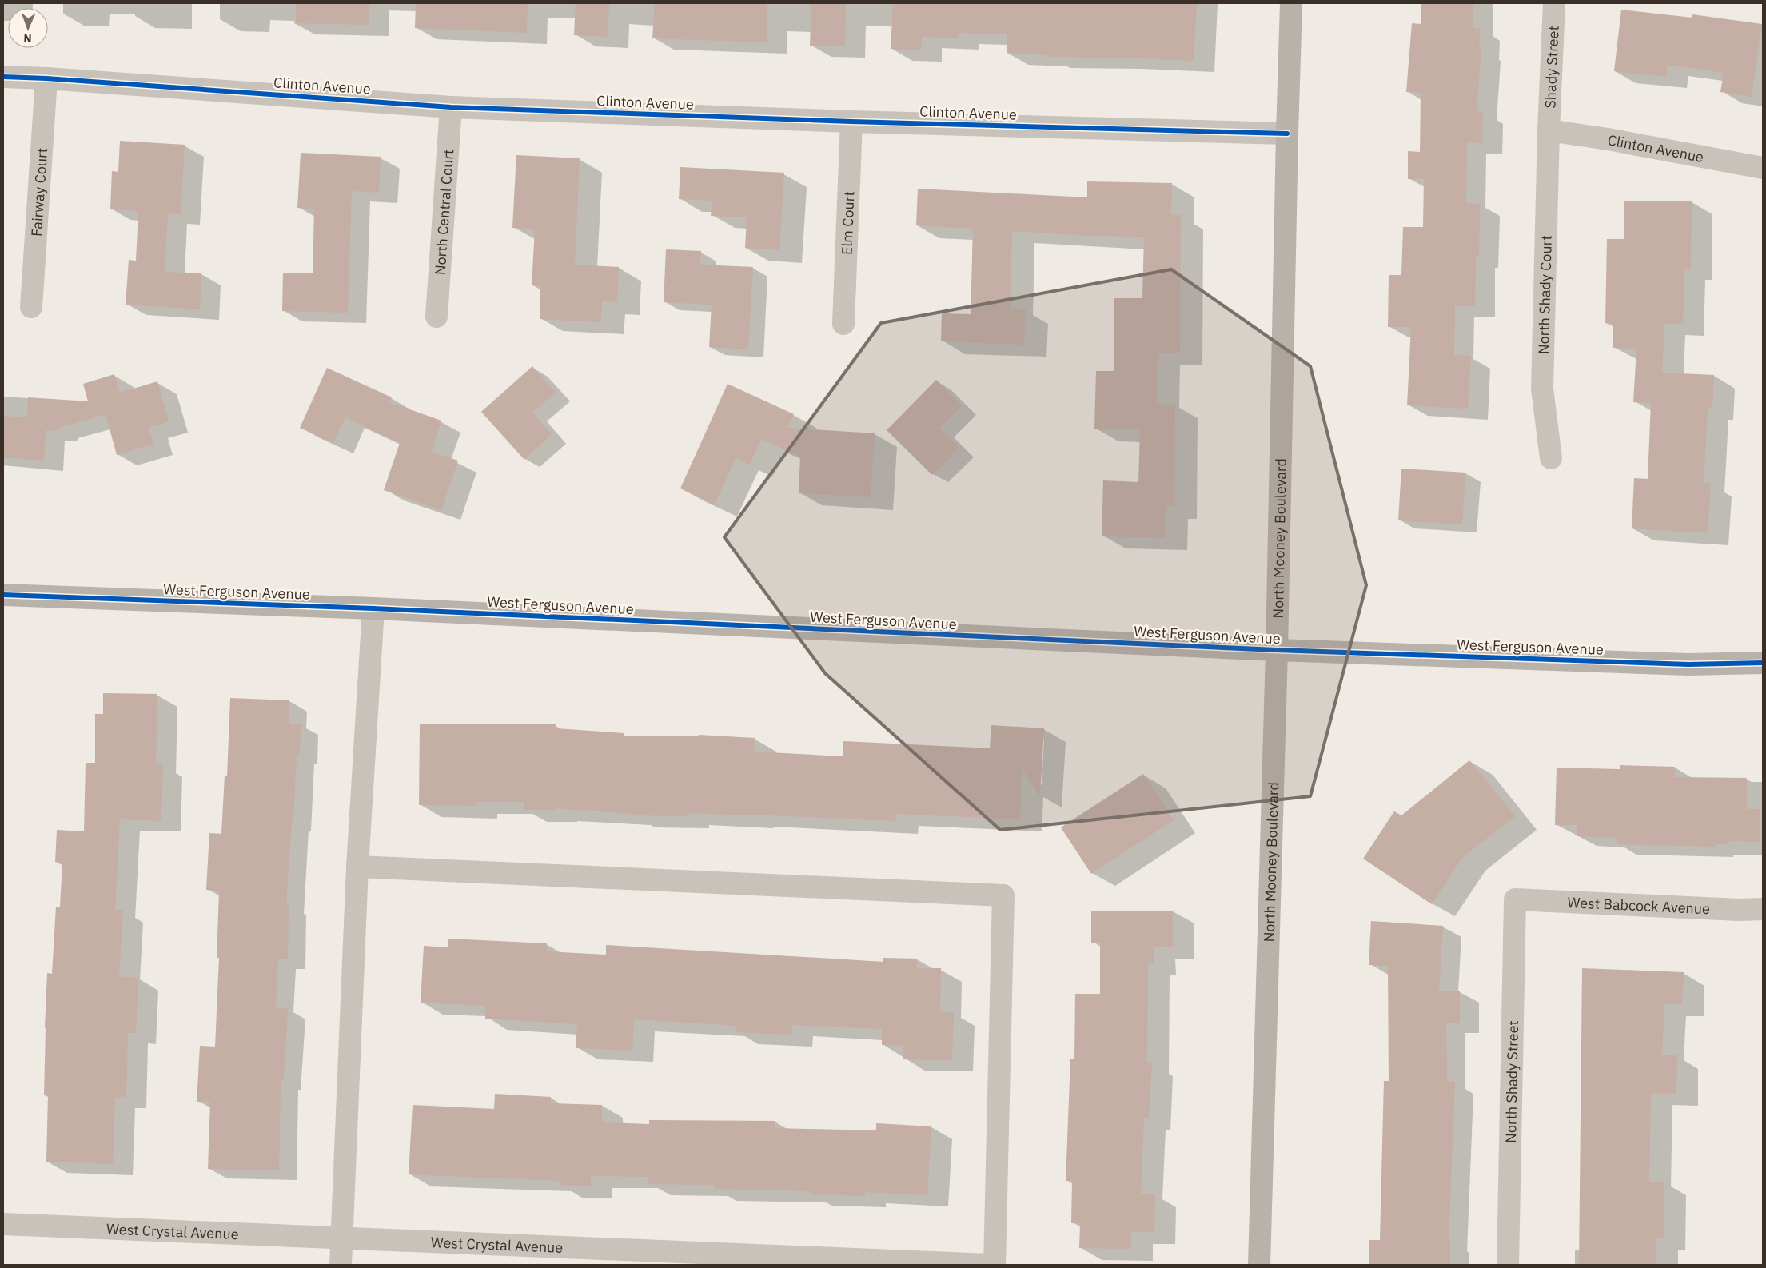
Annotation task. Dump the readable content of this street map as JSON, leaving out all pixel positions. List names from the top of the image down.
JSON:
{
  "streets": {
    "street": [
      "Shady Street",
      "Clinton Avenue",
      "Fairway Court",
      "North Central Court",
      "Elm Court",
      "North Shady Court",
      "North Mooney Boulevard",
      "West Ferguson Avenue",
      "West Babcock Avenue",
      "North Shady Street",
      "West Crystal Avenue"
    ]
  },
  "crossings": [
    ["Shady Street", "Clinton Avenue"],
    ["Shady Street", "North Shady Court"],
    ["Clinton Avenue", "Fairway Court"],
    ["Clinton Avenue", "North Central Court"],
    ["Clinton Avenue", "Elm Court"],
    ["Clinton Avenue", "North Shady Court"],
    ["Clinton Avenue", "North Mooney Boulevard"],
    ["North Mooney Boulevard", "West Ferguson Avenue"],
    ["West Babcock Avenue", "North Shady Street"]
  ],
  "north": "bottom"
}
